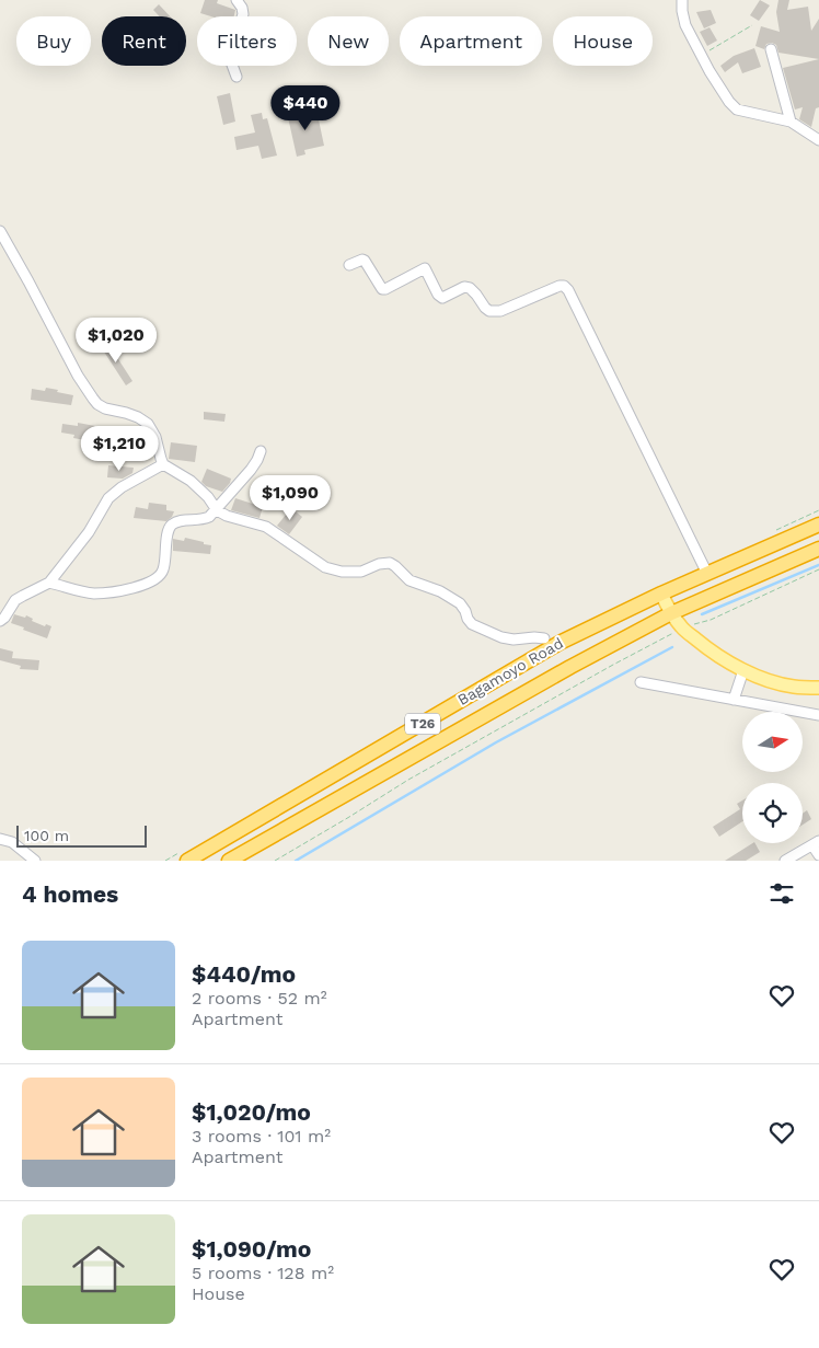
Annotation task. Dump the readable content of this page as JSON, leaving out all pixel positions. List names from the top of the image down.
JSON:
{
  "streets": {
    "highway": ["Bagamoyo Road", "T26"]
  },
  "scale_bar": "100 m",
  "north": "right",
  "page": {
    "chip": [
      "Buy",
      "Rent",
      "Filters",
      "New",
      "Apartment",
      "House"
    ],
    "price": [
      "$440",
      "$1,020",
      "$1,210",
      "$1,090"
    ],
    "scale": "100 m",
    "heading": "4 homes",
    "list": [
      {
        "name": "$440/mo",
        "note": "2 rooms · 52 m² · Apartment"
      },
      {
        "name": "$1,020/mo",
        "note": "3 rooms · 101 m² · Apartment"
      },
      {
        "name": "$1,090/mo",
        "note": "5 rooms · 128 m² · House"
      }
    ]
  }
}
